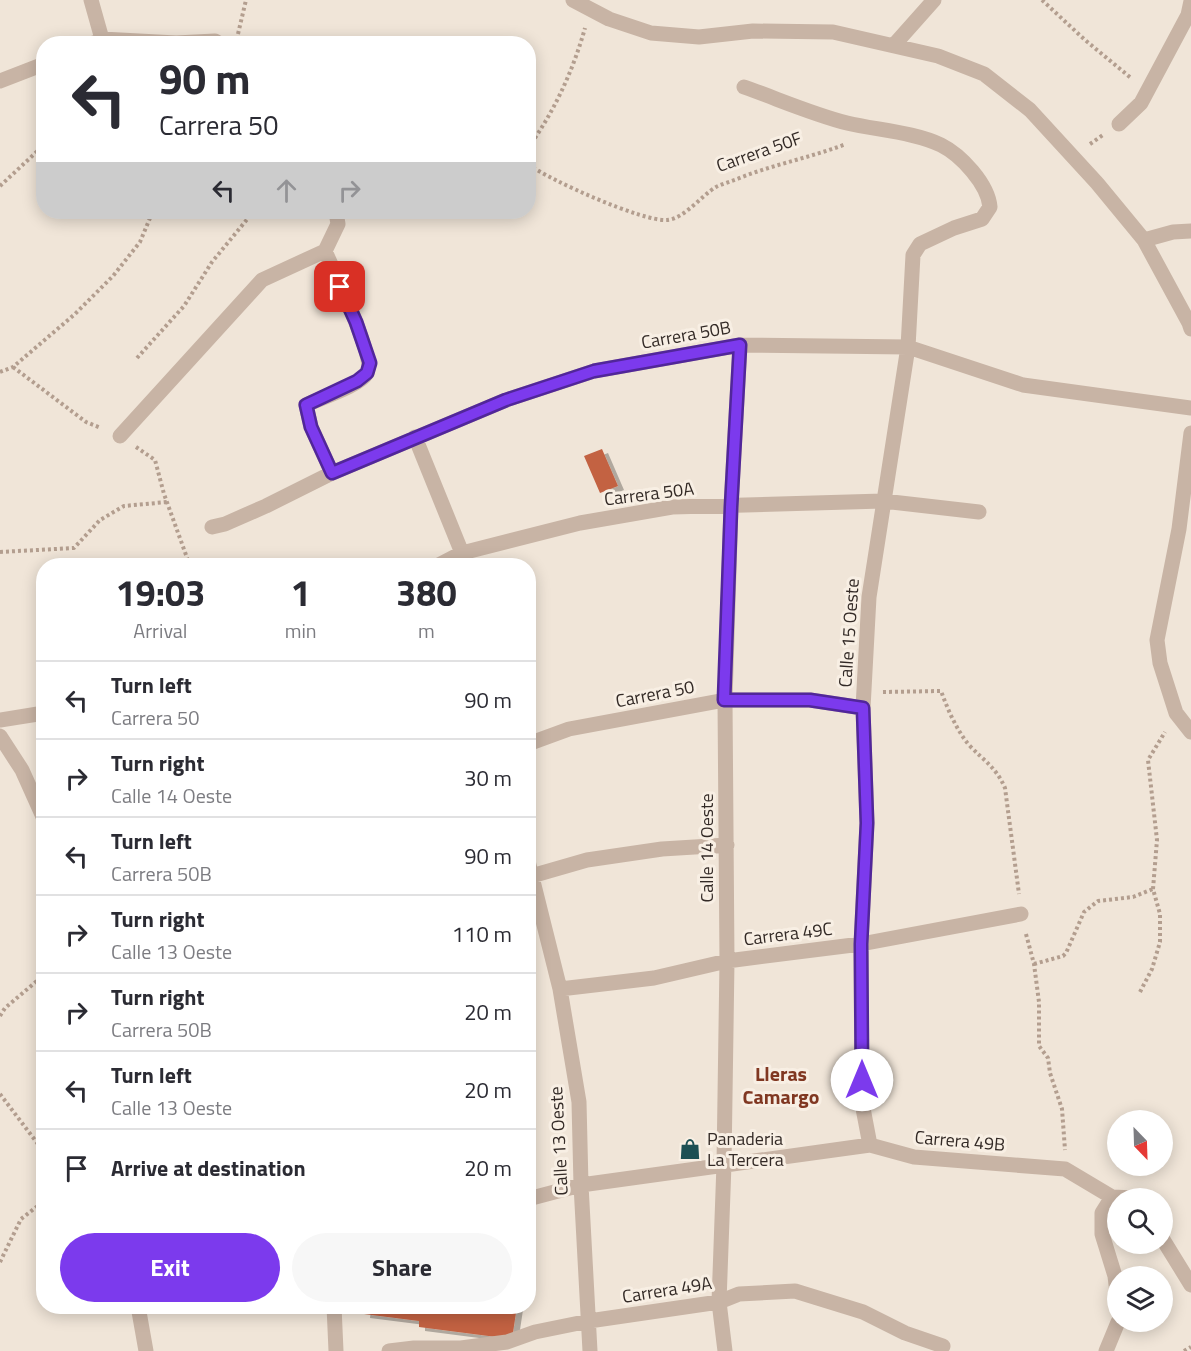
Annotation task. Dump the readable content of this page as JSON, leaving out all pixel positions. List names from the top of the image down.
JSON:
{
  "streets": {
    "street": [
      "Carrera 50B",
      "Carrera 50A",
      "Calle 15 Oeste",
      "Carrera 50",
      "Calle 14 Oeste",
      "Carrera 49C",
      "Calle 13 Oeste",
      "Carrera 49B",
      "Carrera 49A"
    ],
    "path": ["Carrera 50F"]
  },
  "crossings": [
    ["Carrera 50F", "Calle 15 Oeste"],
    ["Carrera 50B", "Calle 15 Oeste"],
    ["Carrera 50B", "Calle 14 Oeste"],
    ["Carrera 50A", "Calle 15 Oeste"],
    ["Carrera 50A", "Calle 14 Oeste"],
    ["Calle 15 Oeste", "Carrera 50"],
    ["Calle 15 Oeste", "Carrera 49C"],
    ["Calle 15 Oeste", "Carrera 49B"],
    ["Carrera 50", "Calle 14 Oeste"],
    ["Calle 14 Oeste", "Carrera 49C"],
    ["Calle 14 Oeste", "Carrera 49B"],
    ["Calle 14 Oeste", "Carrera 49A"],
    ["Carrera 49C", "Calle 13 Oeste"],
    ["Calle 13 Oeste", "Carrera 49B"],
    ["Calle 13 Oeste", "Carrera 49A"]
  ],
  "districts": ["Lleras Camargo"],
  "places": {
    "shop": ["Panaderia La Tercera"]
  },
  "north": "bottom right",
  "page": {
    "turn": ["90 m", "Carrera 50"],
    "eta": [
      "19:03",
      "Arrival",
      "1",
      "min",
      "380",
      "m"
    ],
    "list": [
      {
        "name": "Turn left",
        "note": "Carrera 50",
        "value": "90 m"
      },
      {
        "name": "Turn right",
        "note": "Calle 14 Oeste",
        "value": "30 m"
      },
      {
        "name": "Turn left",
        "note": "Carrera 50B",
        "value": "90 m"
      },
      {
        "name": "Turn right",
        "note": "Calle 13 Oeste",
        "value": "110 m"
      },
      {
        "name": "Turn right",
        "note": "Carrera 50B",
        "value": "20 m"
      },
      {
        "name": "Turn left",
        "note": "Calle 13 Oeste",
        "value": "20 m"
      },
      {
        "name": "Arrive at destination",
        "value": "20 m"
      }
    ],
    "buttons": ["Exit", "Share"]
  }
}
